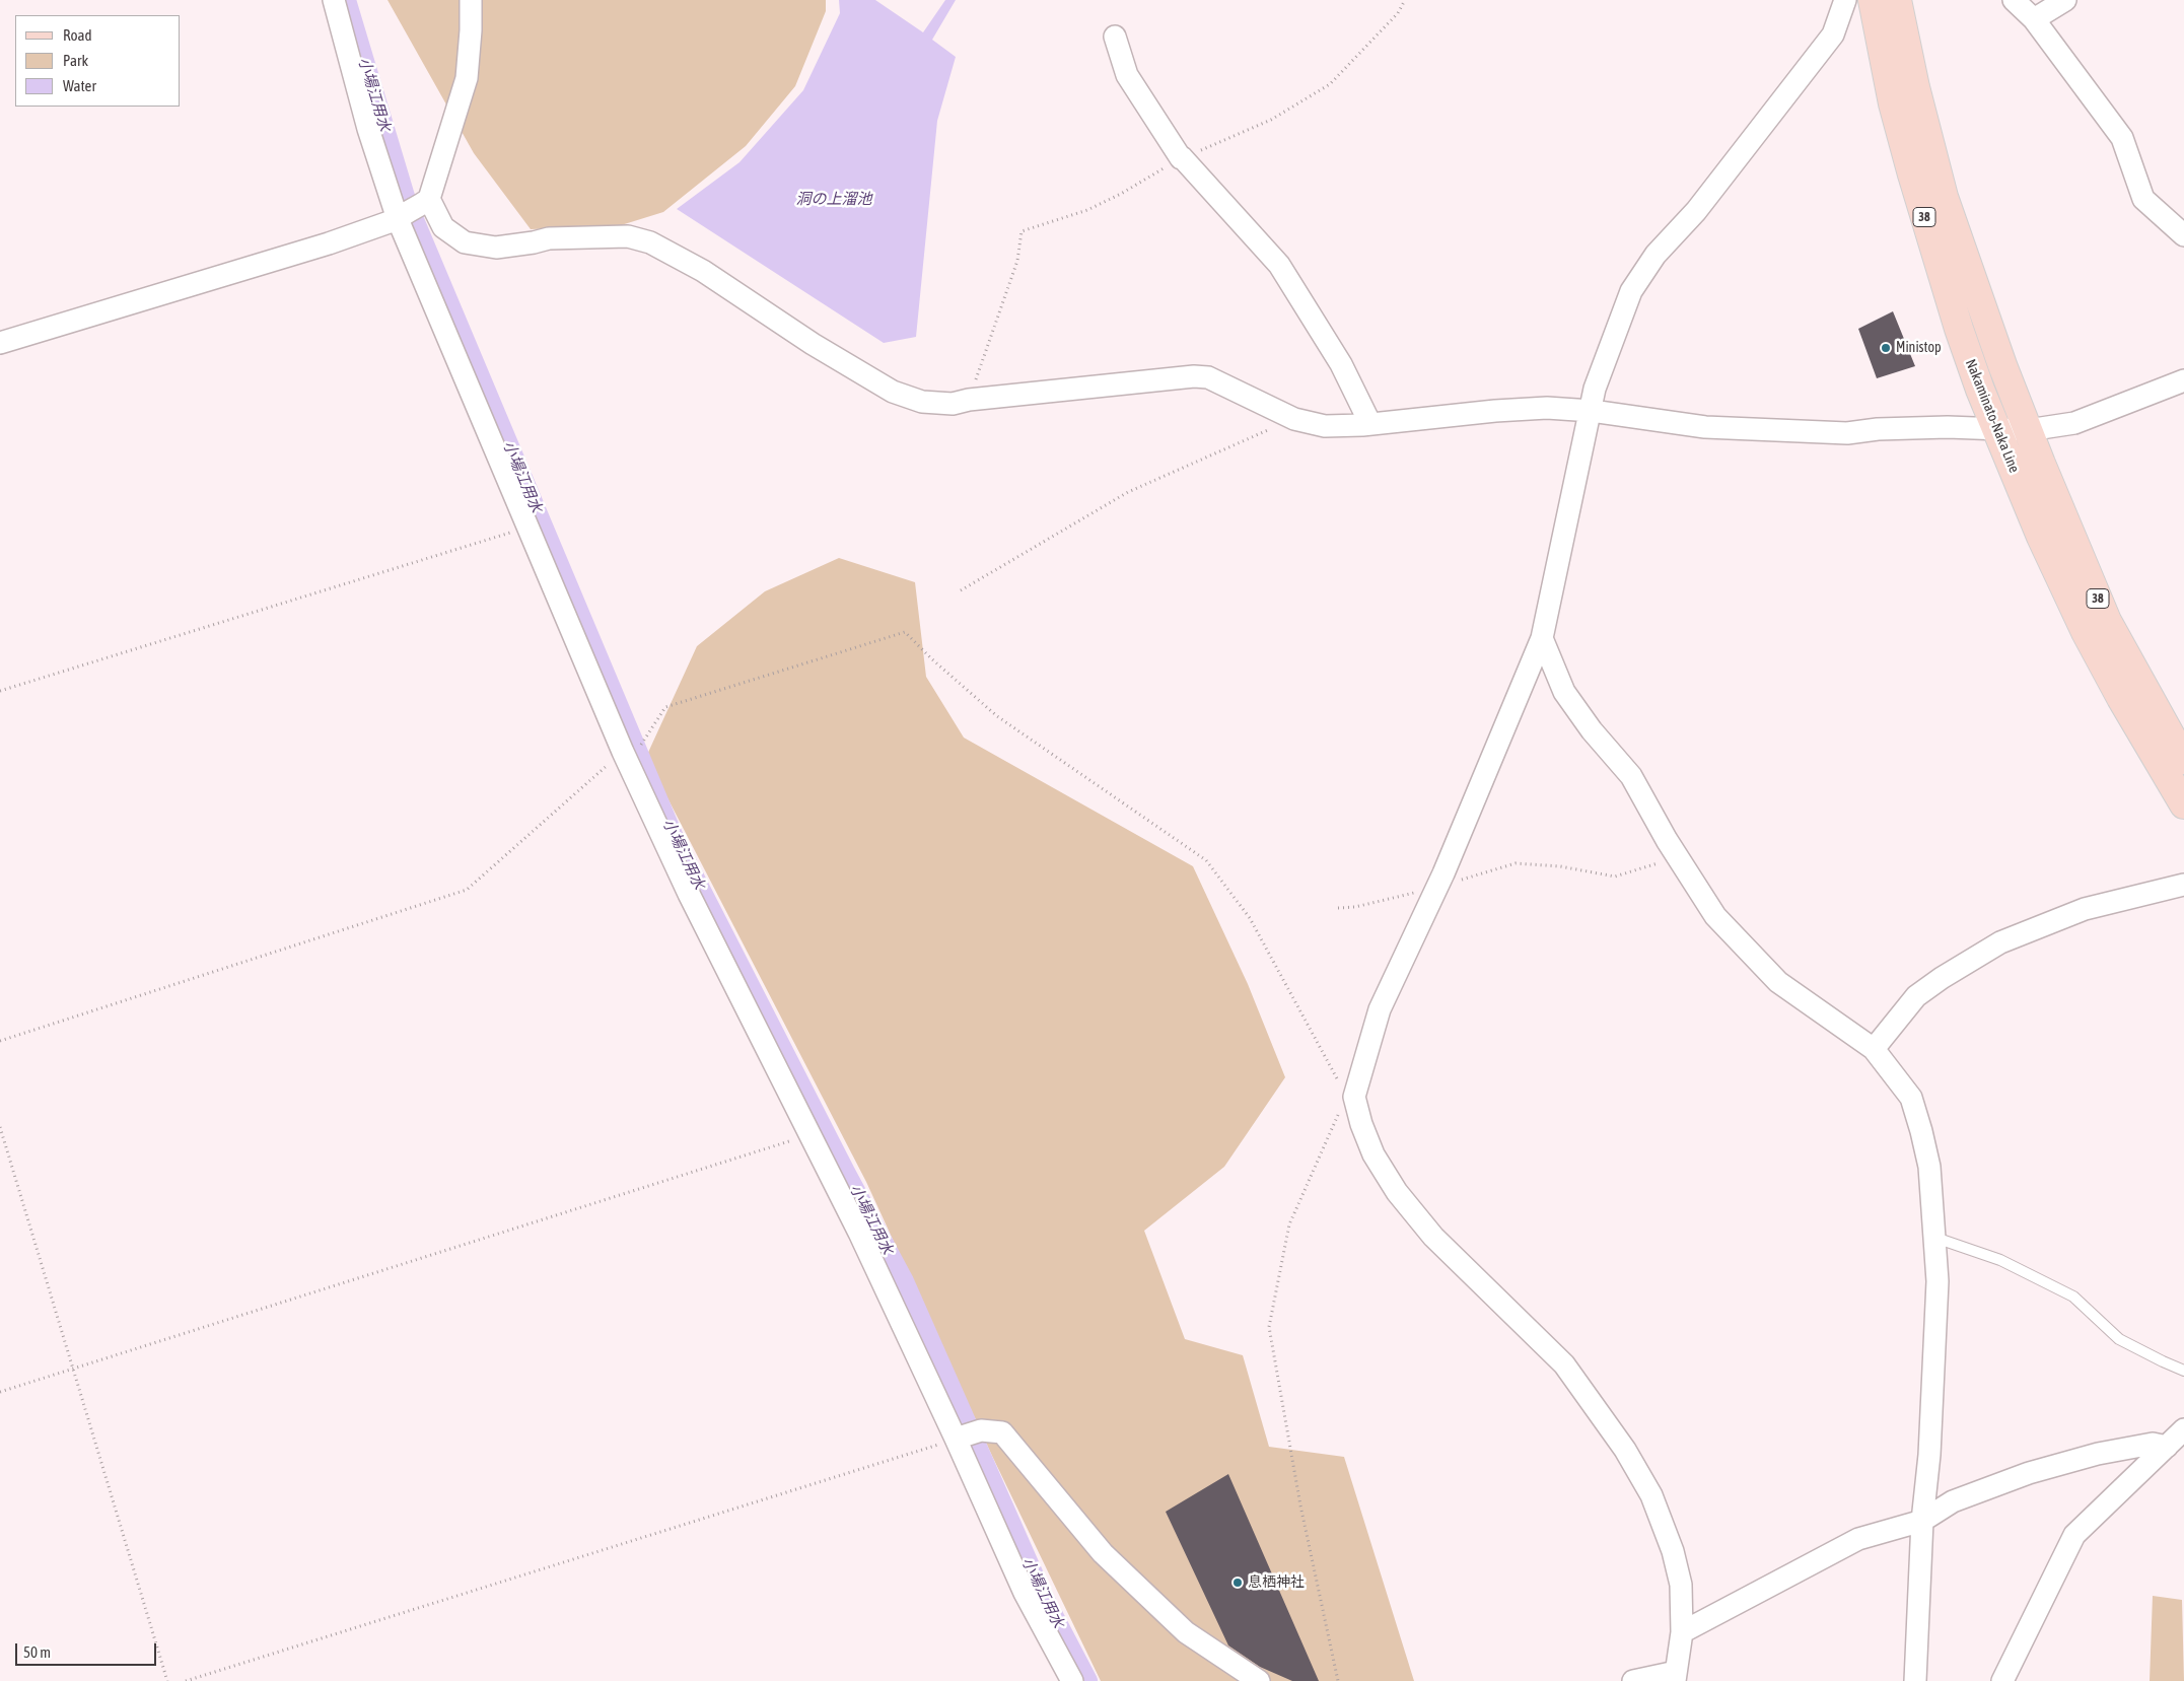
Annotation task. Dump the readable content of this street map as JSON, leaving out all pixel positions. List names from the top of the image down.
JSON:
{
  "streets": {
    "main road": ["38", "Nakaminato-Naka Line"]
  },
  "water": ["小場江用水", "洞の上溜池"],
  "places": ["Ministop", "息栖神社"],
  "legend": ["Road", "Park", "Water"],
  "scale_bar": "50 m"
}
